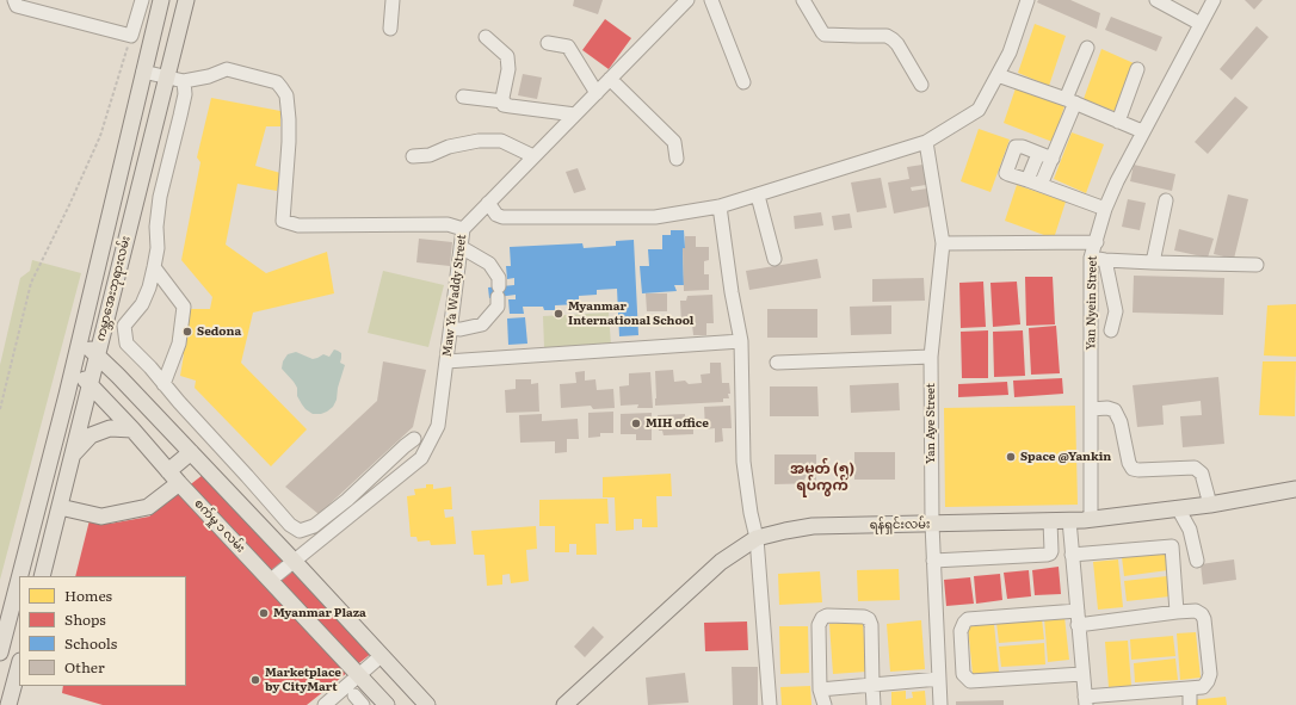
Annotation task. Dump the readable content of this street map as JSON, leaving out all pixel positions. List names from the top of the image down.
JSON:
{
  "streets": {
    "main road": ["ကမ္ဘာအေးဘုရားလမ်း", "ရန်ရှင်းလမ်း", "စက်မှု ၁ လမ်း"],
    "street": ["Maw Ya Waddy Street", "Yan Nyein Street", "Yan Aye Street"]
  },
  "crossings": [
    ["ကမ္ဘာအေးဘုရားလမ်း", "စက်မှု ၁ လမ်း"],
    ["Maw Ya Waddy Street", "စက်မှု ၁ လမ်း"],
    ["Yan Nyein Street", "ရန်ရှင်းလမ်း"],
    ["Yan Aye Street", "ရန်ရှင်းလမ်း"]
  ],
  "districts": ["အမှတ် (၅) ရပ်ကွက်"],
  "places": [
    "Myanmar International School",
    "Sedona",
    "MIH office",
    "Space @Yankin",
    "Myanmar Plaza",
    "Marketplace by CityMart"
  ],
  "legend": [
    "Homes",
    "Shops",
    "Schools",
    "Other"
  ]
}
